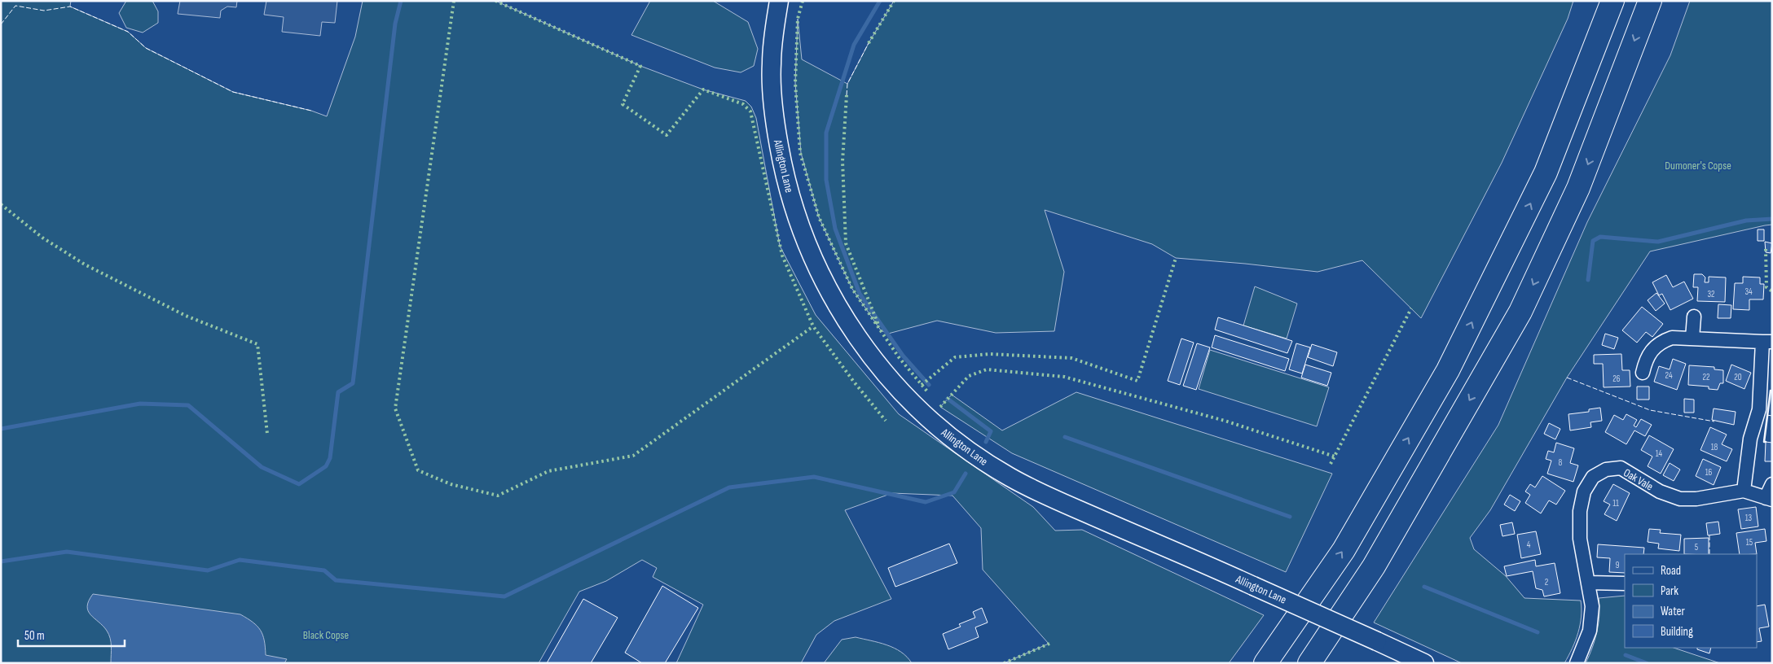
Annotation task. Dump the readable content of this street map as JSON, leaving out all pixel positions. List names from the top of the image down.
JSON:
{
  "streets": {
    "street": ["Allington Lane", "Oak Vale"]
  },
  "parks": ["Dumoner's Copse", "Black Copse"],
  "house_numbers": [
    "34",
    "32",
    "24",
    "22",
    "20",
    "26",
    "18",
    "14",
    "8",
    "16",
    "11",
    "13",
    "15",
    "4",
    "5",
    "9",
    "2"
  ],
  "legend": [
    "Road",
    "Park",
    "Water",
    "Building"
  ],
  "scale_bar": "50 m"
}
